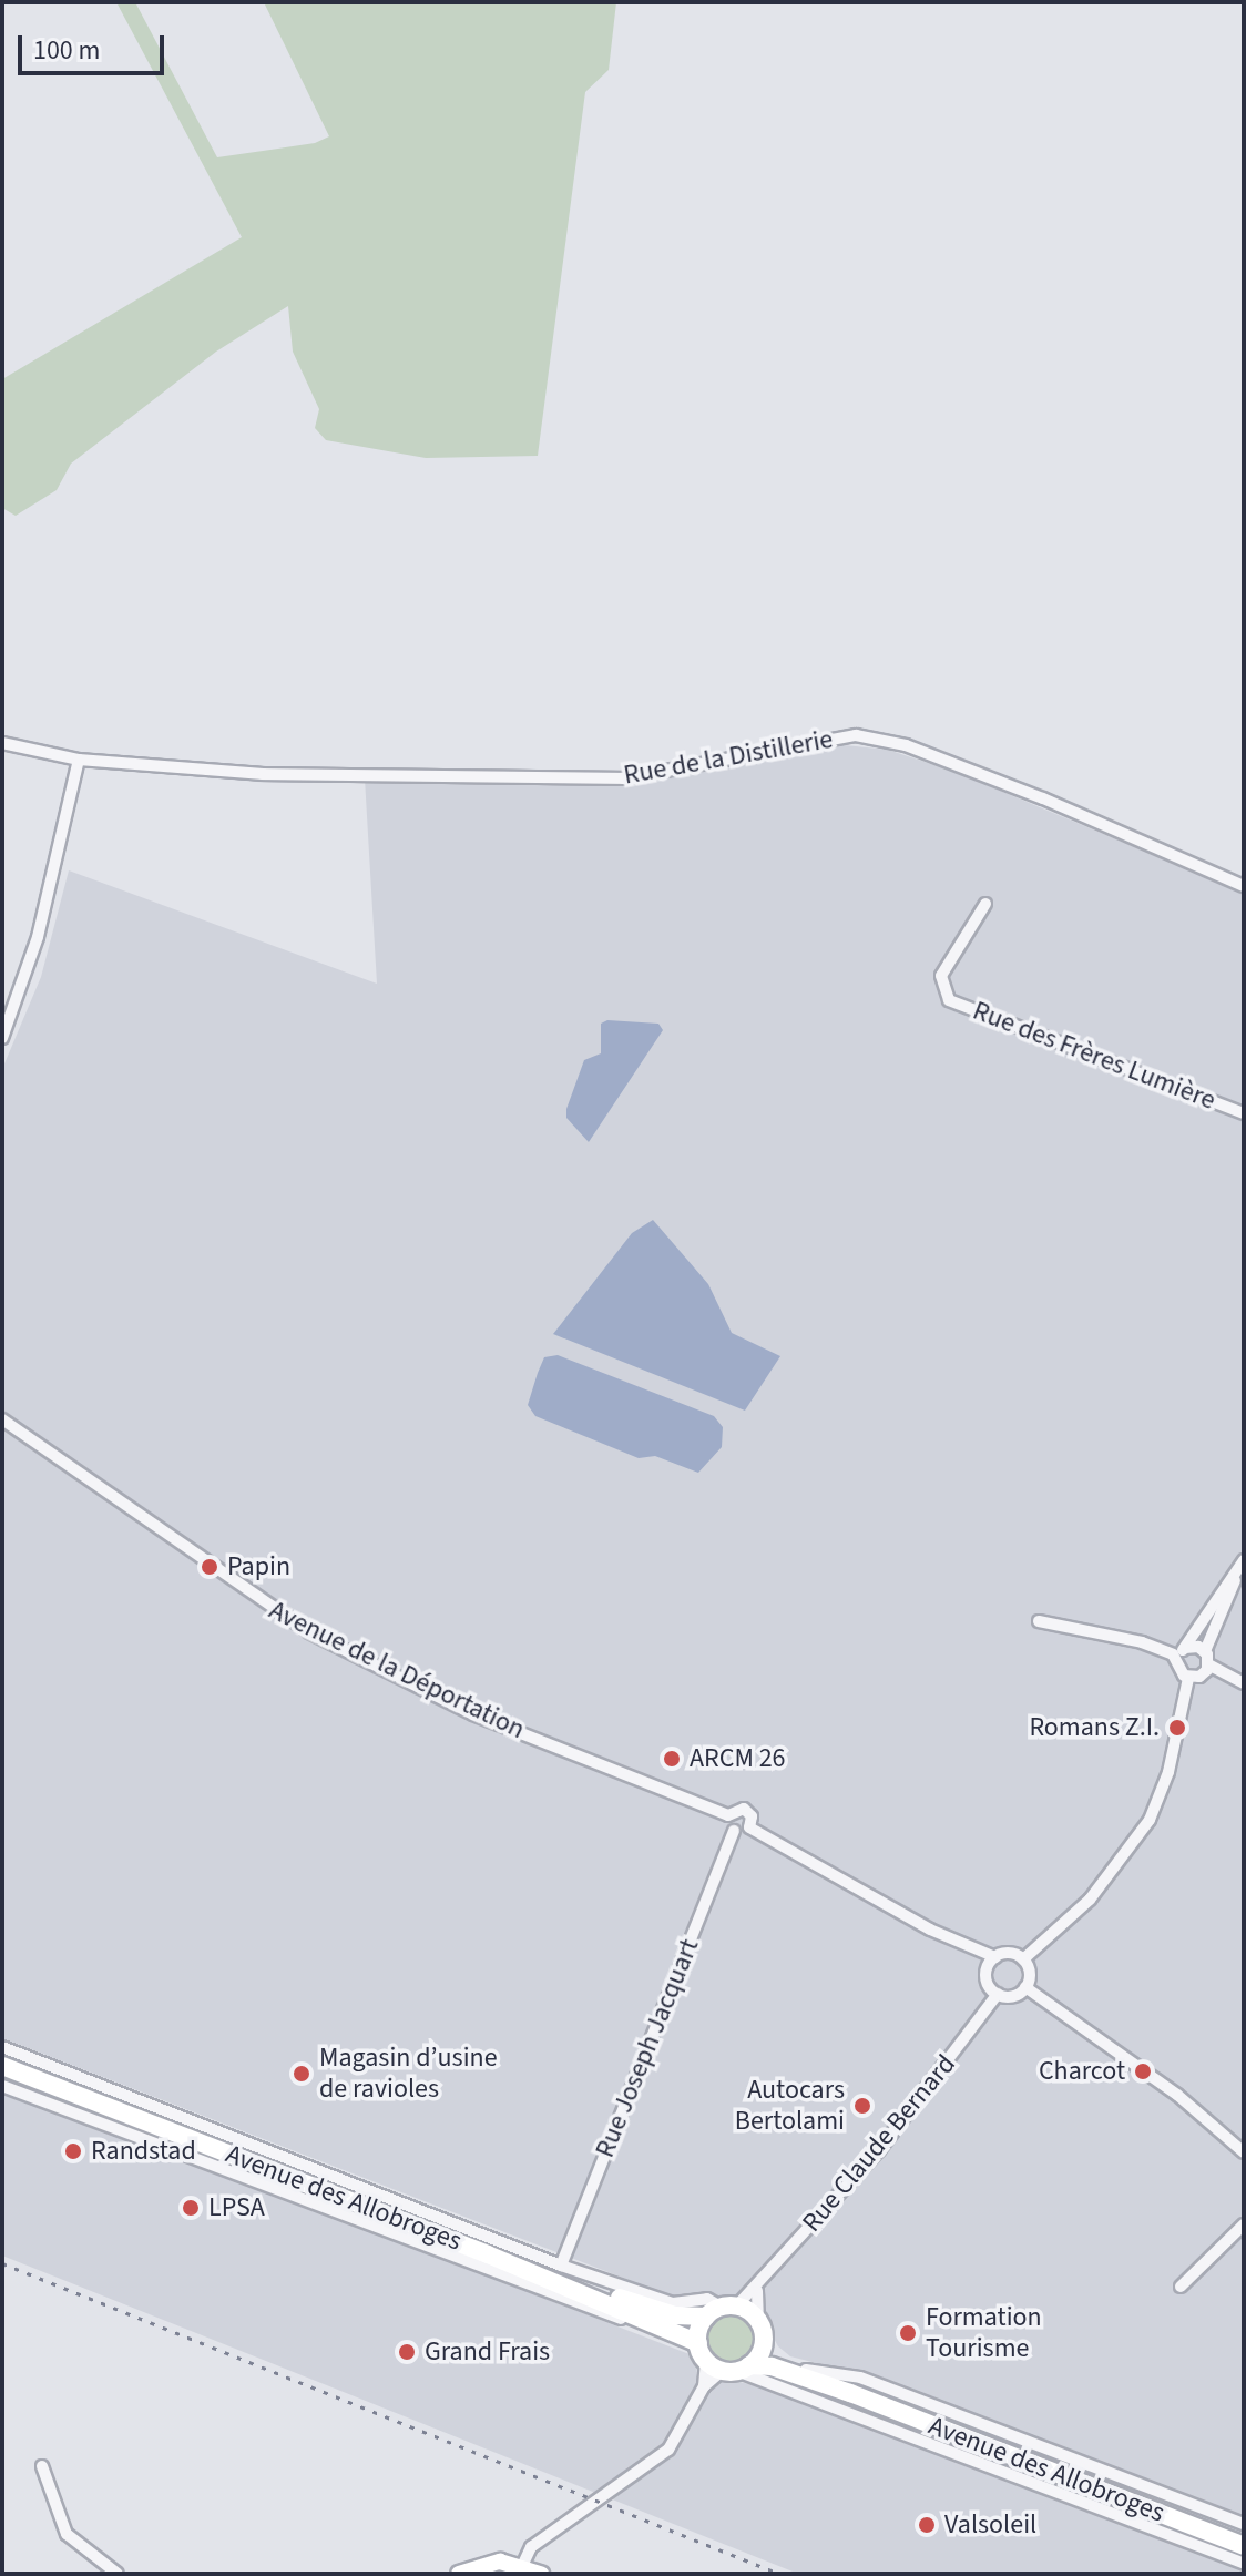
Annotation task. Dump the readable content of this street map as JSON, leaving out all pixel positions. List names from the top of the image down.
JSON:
{
  "streets": {
    "main road": ["Avenue des Allobroges"],
    "street": [
      "Rue de la Distillerie",
      "Rue des Frères Lumière",
      "Avenue de la Déportation",
      "Rue Joseph Jacquart",
      "Rue Claude Bernard"
    ]
  },
  "crossings": [
    ["Rue Claude Bernard", "Avenue des Allobroges"]
  ],
  "places": [
    "Papin",
    "Romans Z.I.",
    "ARCM 26",
    "Charcot",
    "Magasin d’usine de ravioles",
    "Autocars Bertolami",
    "Randstad",
    "LPSA",
    "Formation Tourisme",
    "Grand Frais",
    "Valsoleil"
  ],
  "scale_bar": "100 m"
}
